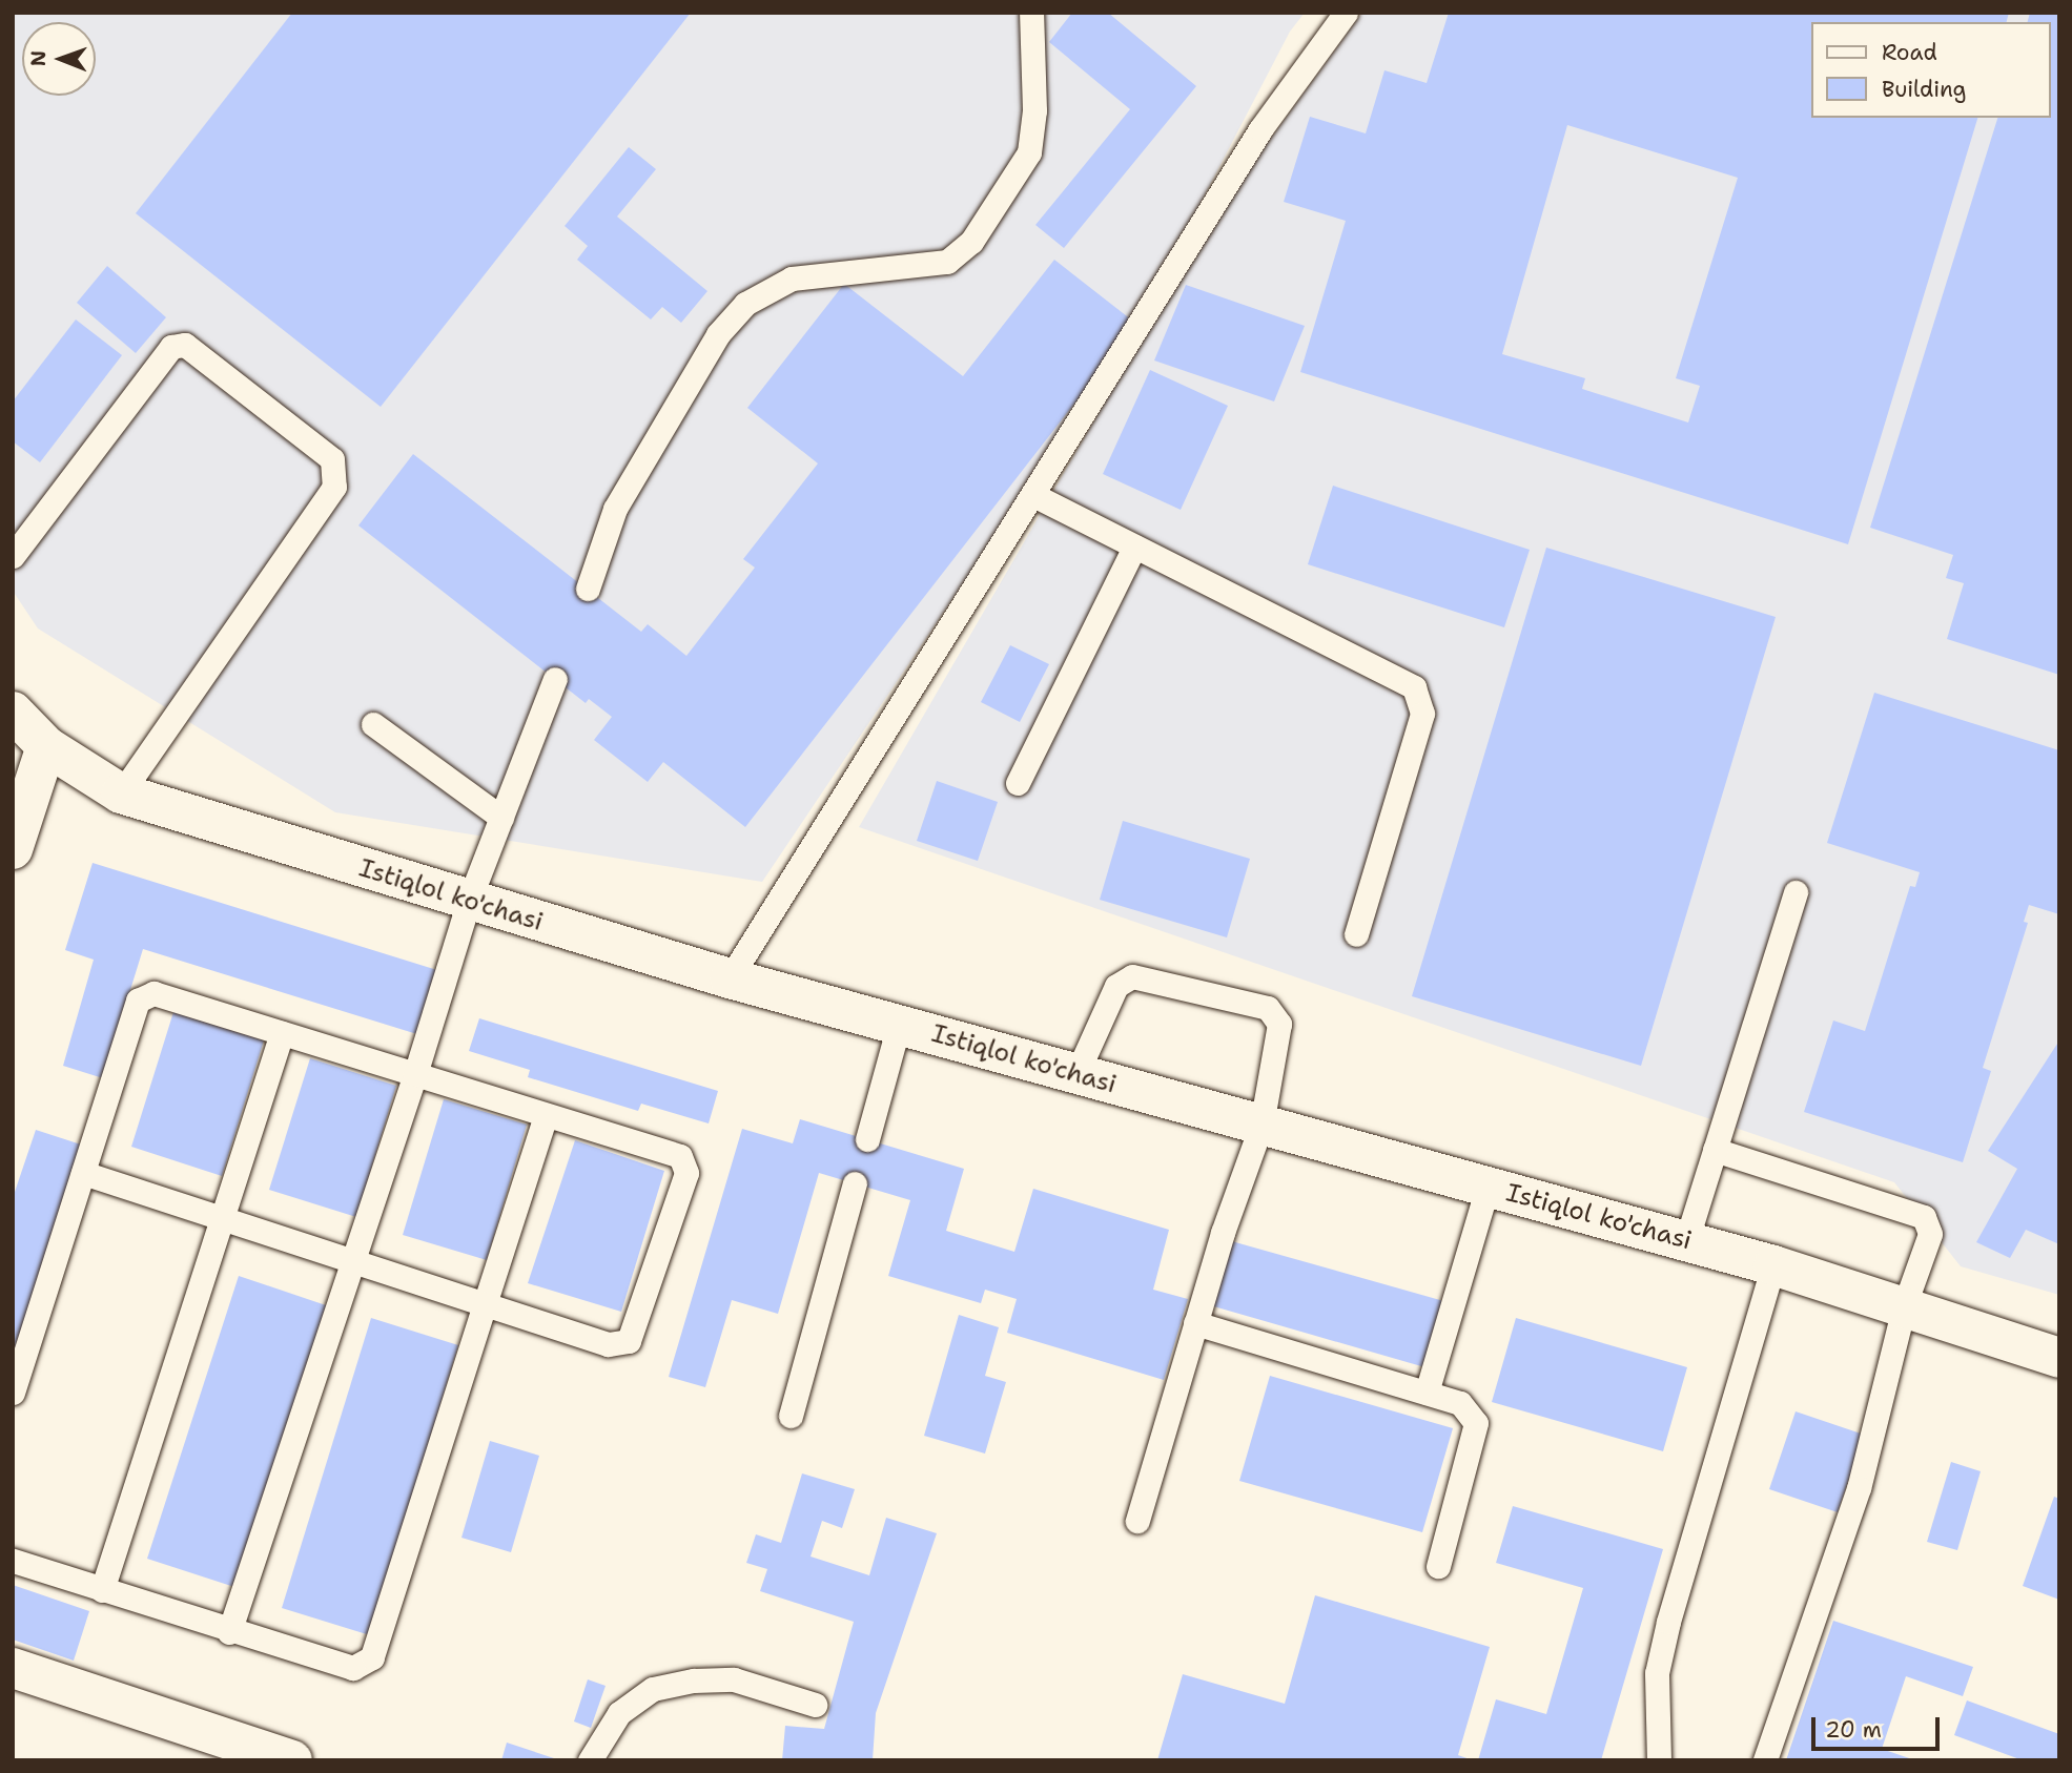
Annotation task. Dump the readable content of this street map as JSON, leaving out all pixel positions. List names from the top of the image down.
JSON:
{
  "streets": {
    "main road": ["Istiqlol ko'chasi"]
  },
  "legend": ["Road", "Building"],
  "scale_bar": "20 m",
  "north": "left"
}
